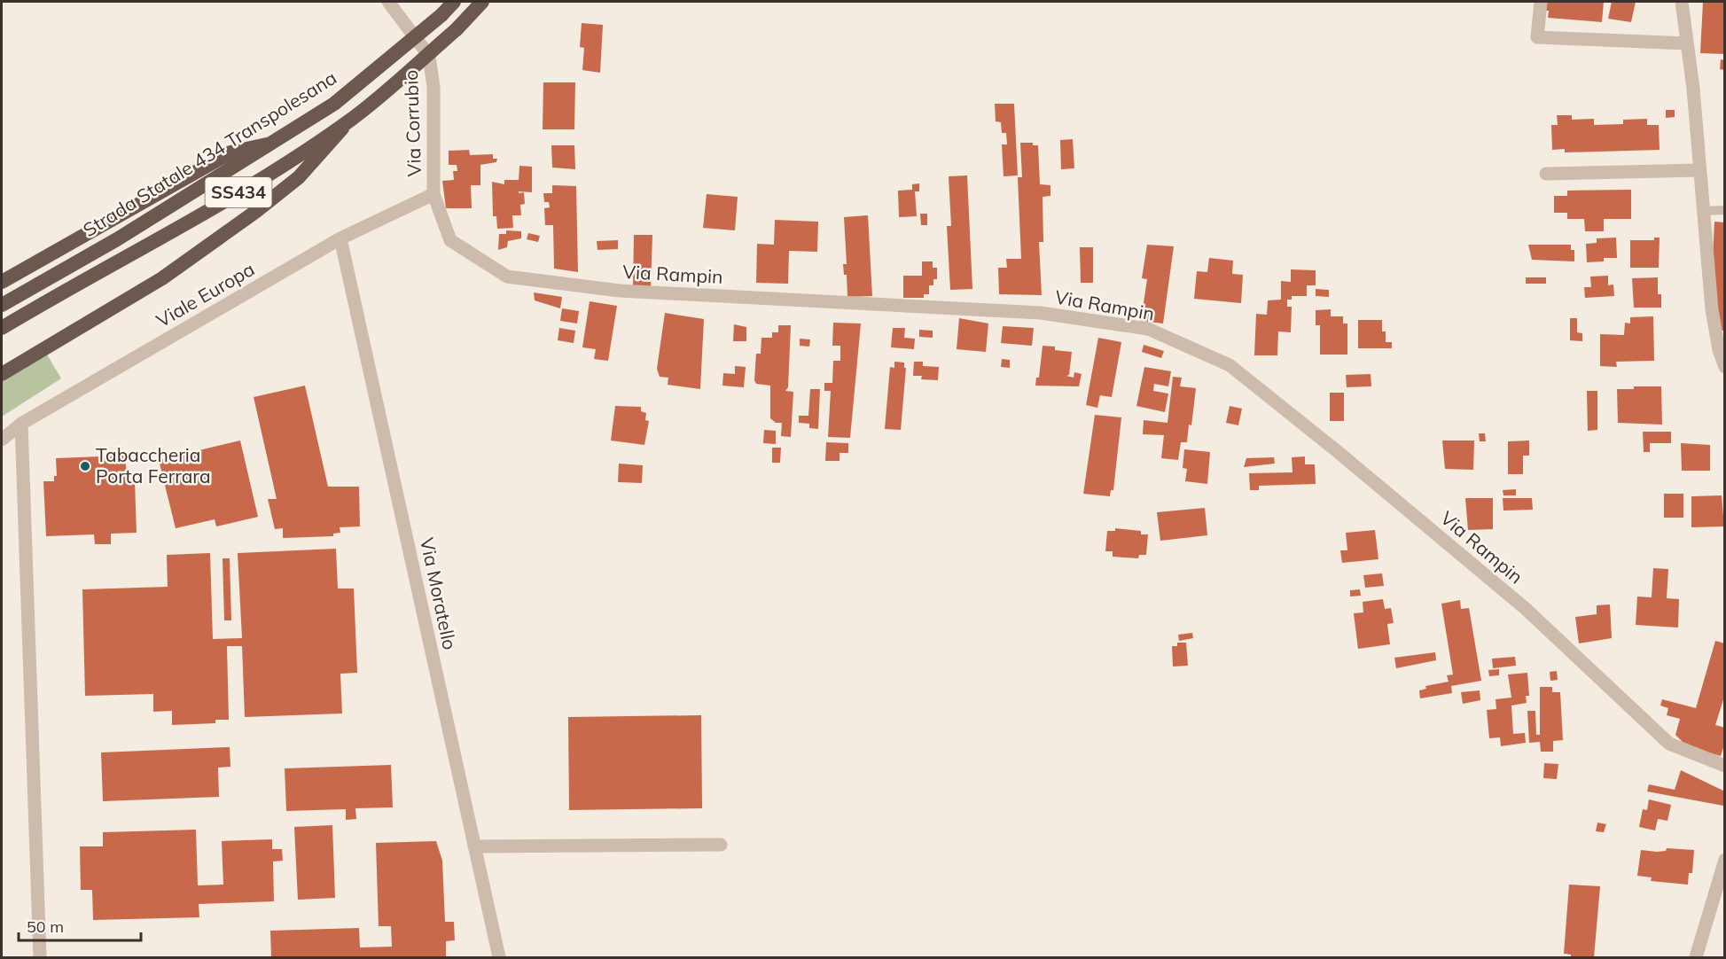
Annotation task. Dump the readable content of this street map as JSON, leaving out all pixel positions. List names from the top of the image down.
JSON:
{
  "streets": {
    "highway": ["Strada Statale 434 Transpolesana", "SS434"],
    "street": [
      "Via Corrubio",
      "Via Rampin",
      "Viale Europa",
      "Via Moratello"
    ]
  },
  "crossings": [
    ["Via Corrubio", "Via Rampin"],
    ["Via Corrubio", "Viale Europa"],
    ["Via Rampin", "Viale Europa"],
    ["Viale Europa", "Via Moratello"]
  ],
  "places": ["Tabaccheria Porta Ferrara"],
  "scale_bar": "50 m"
}
